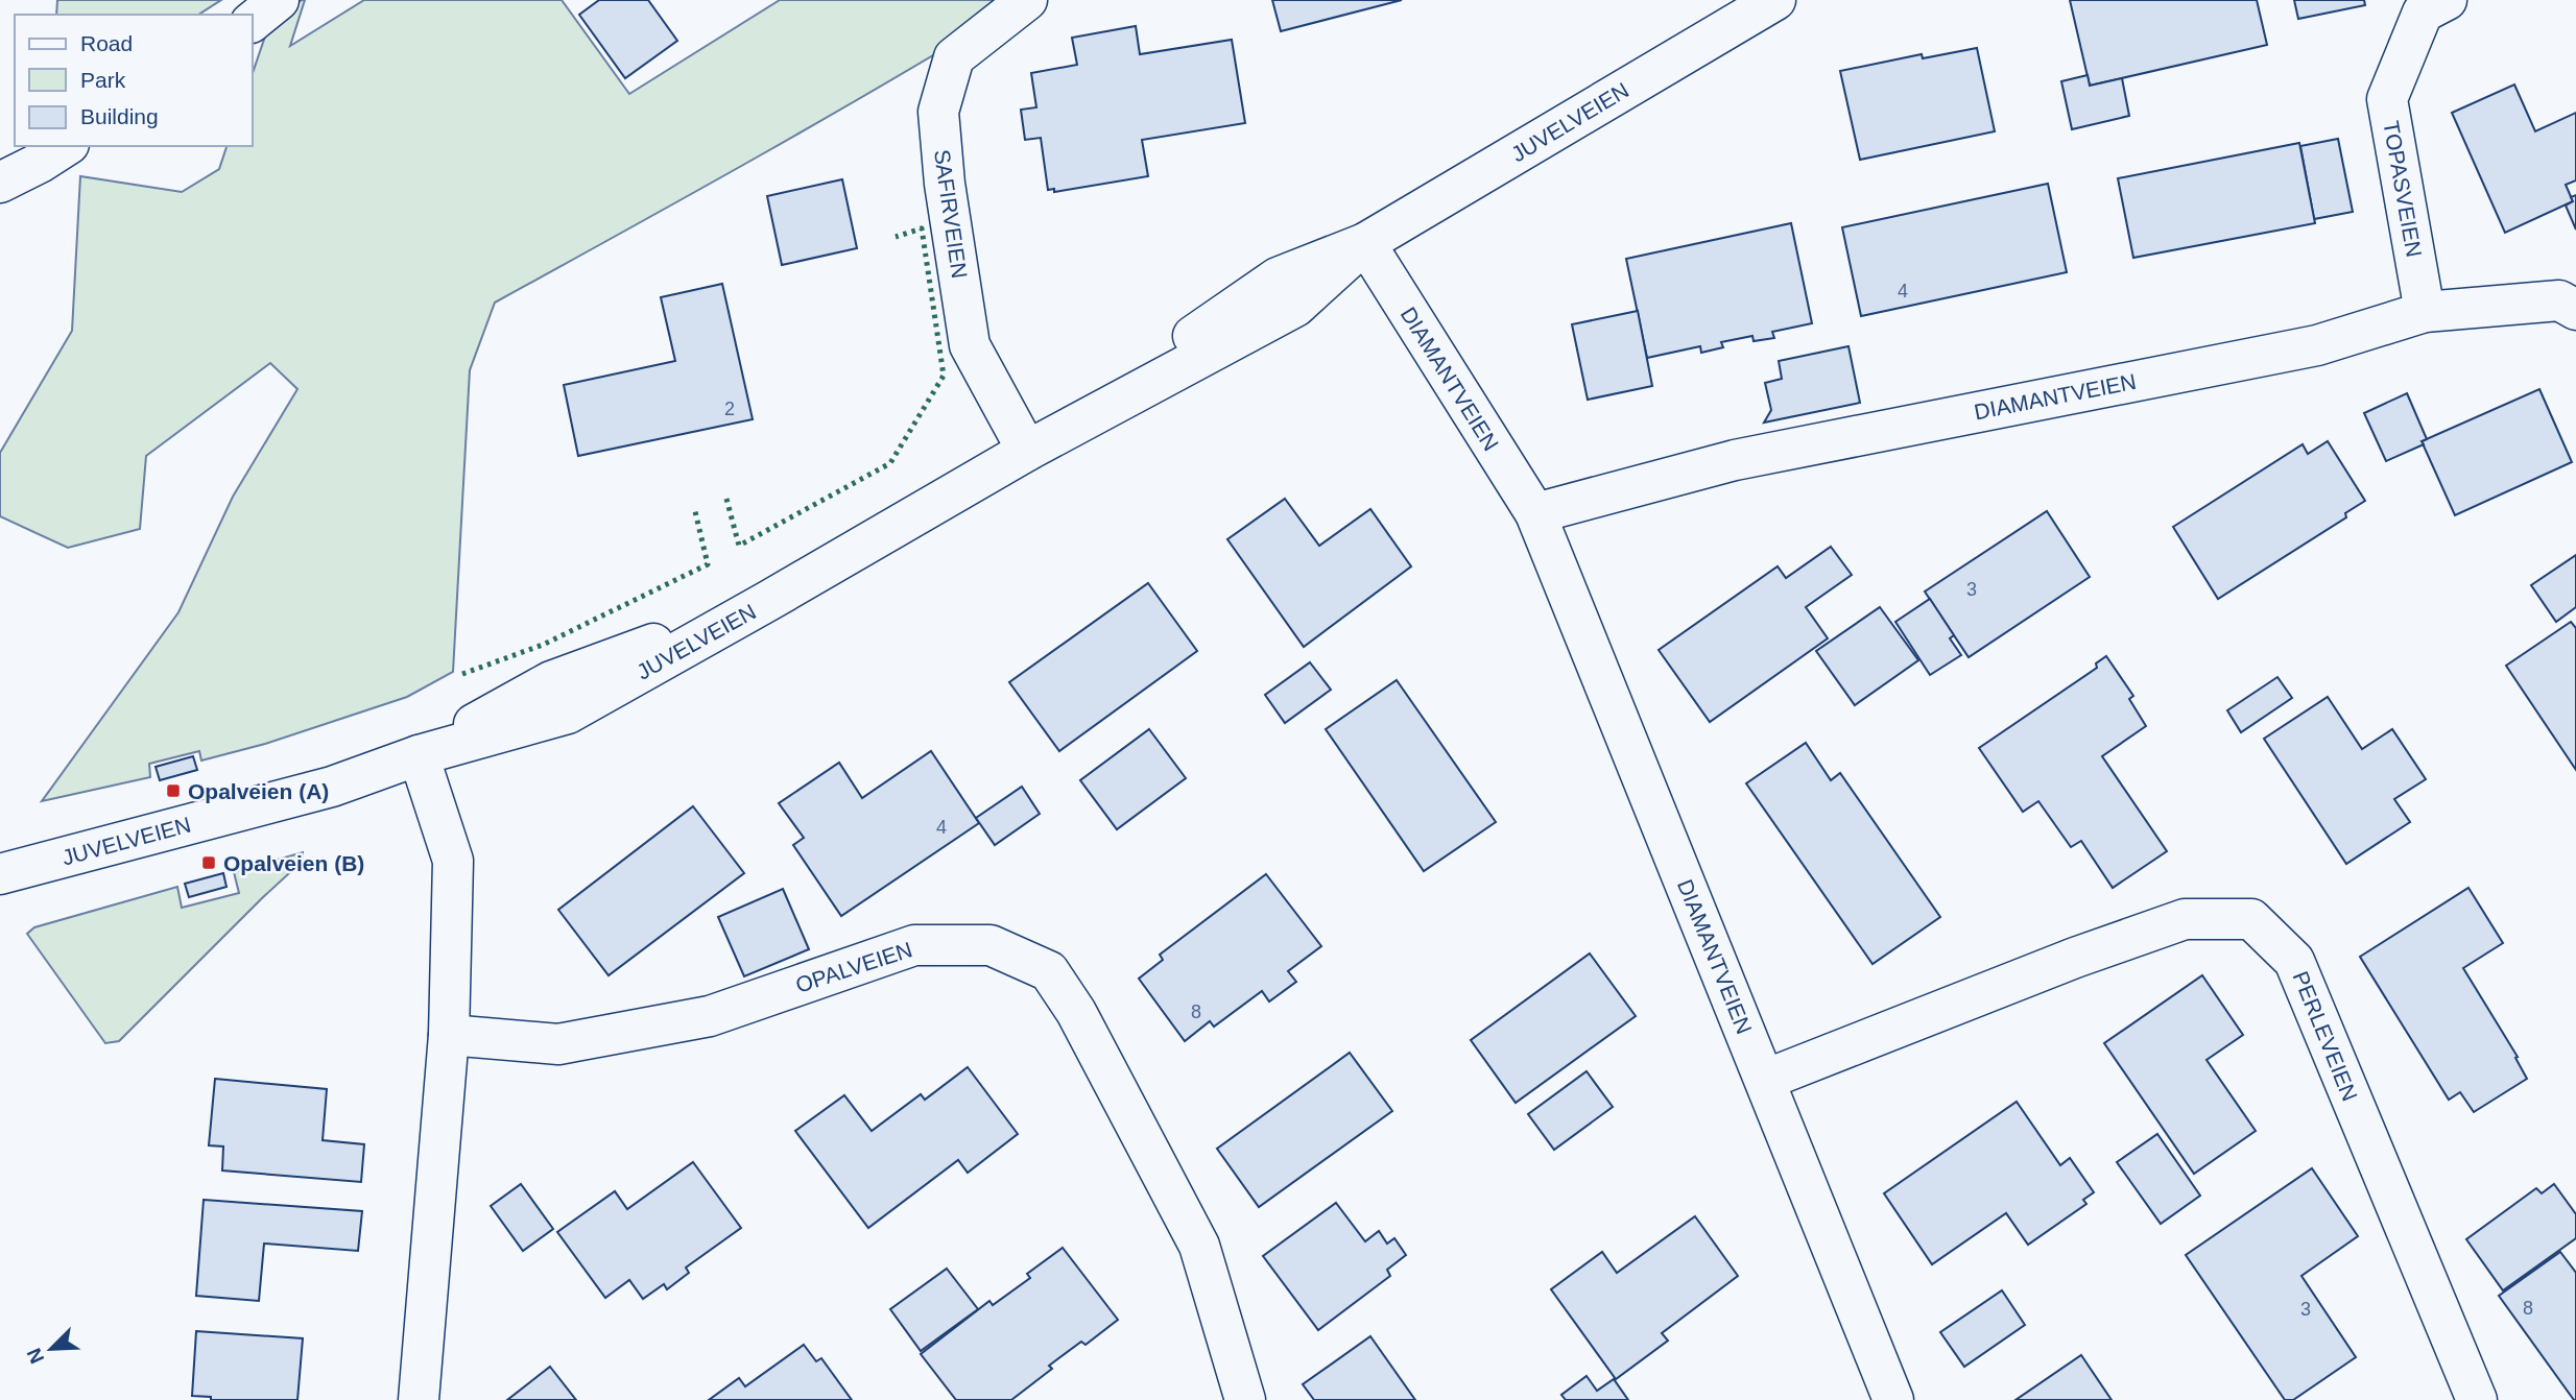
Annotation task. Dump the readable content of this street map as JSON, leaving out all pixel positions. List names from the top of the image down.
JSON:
{
  "streets": {
    "street": [
      "JUVELVEIEN",
      "TOPASVEIEN",
      "SAFIRVEIEN",
      "DIAMANTVEIEN",
      "OPALVEIEN",
      "PERLEVEIEN"
    ]
  },
  "crossings": [
    ["JUVELVEIEN", "SAFIRVEIEN"],
    ["JUVELVEIEN", "DIAMANTVEIEN"],
    ["TOPASVEIEN", "DIAMANTVEIEN"],
    ["DIAMANTVEIEN", "PERLEVEIEN"]
  ],
  "places": {
    "transit": ["Opalveien (A)", "Opalveien (B)"]
  },
  "house_numbers": [
    "4",
    "2",
    "3",
    "4",
    "8",
    "8",
    "3"
  ],
  "legend": ["Road", "Park", "Building"],
  "north": "bottom left"
}
